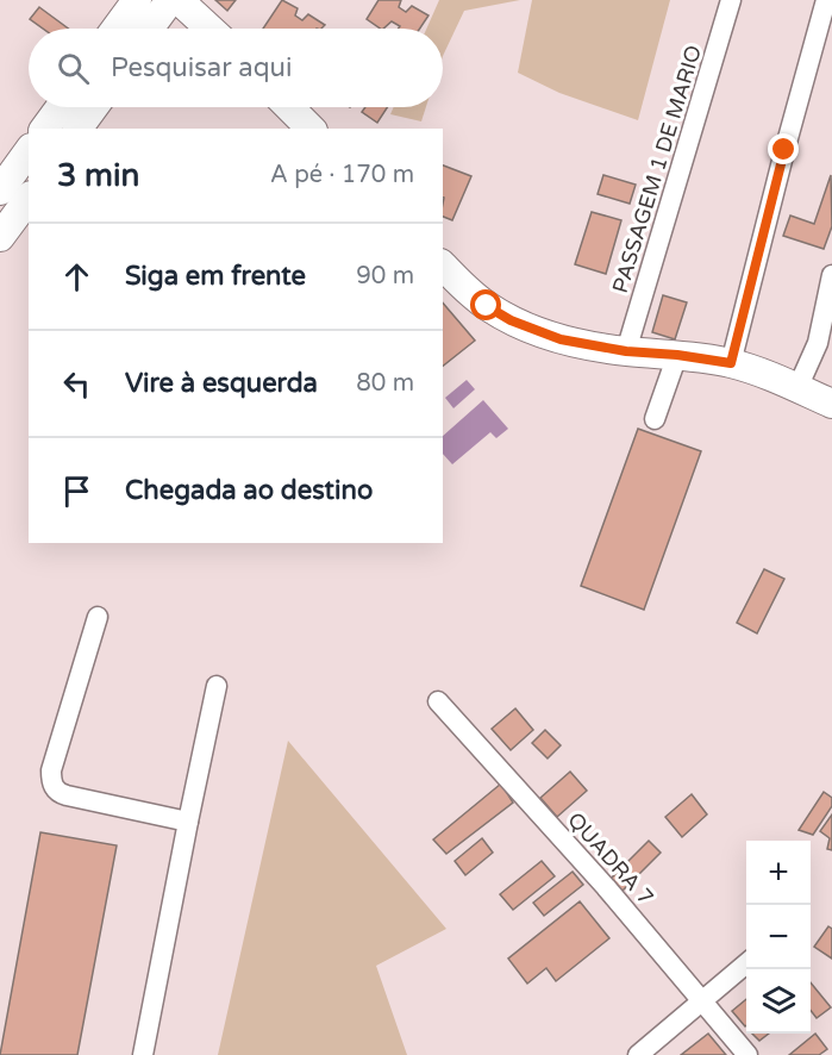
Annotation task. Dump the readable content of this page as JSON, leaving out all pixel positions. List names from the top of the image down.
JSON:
{
  "streets": {
    "street": ["PASSAGEM 1 DE MARIO", "QUADRA 7"]
  },
  "page": {
    "search": "Pesquisar aqui",
    "heading": ["3 min", "A pé · 170 m"],
    "list": [
      ["Siga em frente", "90 m"],
      ["Vire à esquerda", "80 m"],
      "Chegada ao destino"
    ],
    "map_buttons": ["+", "−"]
  }
}
